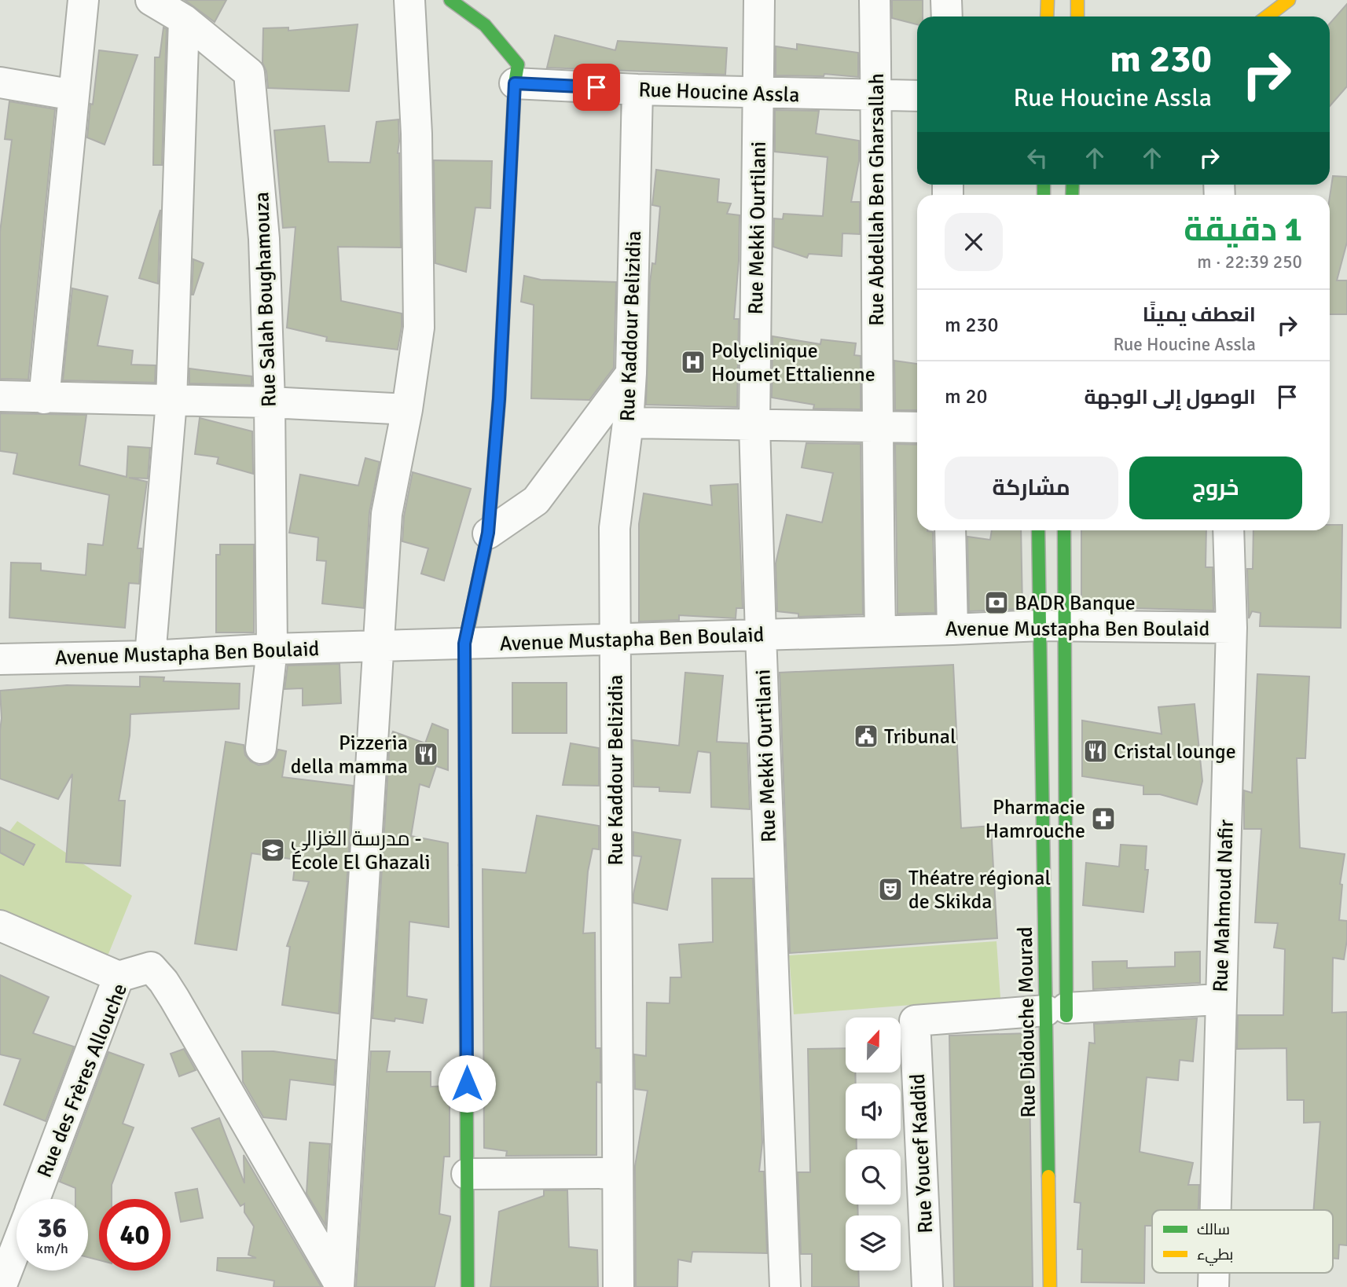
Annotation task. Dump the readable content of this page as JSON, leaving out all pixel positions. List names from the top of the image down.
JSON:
{
  "streets": {
    "main road": ["Rue Didouche Mourad"],
    "street": [
      "Rue Houcine Assla",
      "Rue Abdellah Ben Gharsallah",
      "Rue Mekki Ourtilani",
      "Rue Salah Boughamouza",
      "Rue Kaddour Belizidia",
      "Avenue Mustapha Ben Boulaid",
      "Rue Mahmoud Nafir",
      "Rue des Frères Allouche",
      "Rue Youcef Kaddid"
    ]
  },
  "crossings": [
    ["Rue Houcine Assla", "Rue Abdellah Ben Gharsallah"],
    ["Rue Houcine Assla", "Rue Mekki Ourtilani"],
    ["Rue Houcine Assla", "Rue Kaddour Belizidia"],
    ["Rue Abdellah Ben Gharsallah", "Avenue Mustapha Ben Boulaid"],
    ["Rue Mekki Ourtilani", "Avenue Mustapha Ben Boulaid"],
    ["Rue Salah Boughamouza", "Avenue Mustapha Ben Boulaid"],
    ["Rue Kaddour Belizidia", "Avenue Mustapha Ben Boulaid"],
    ["Avenue Mustapha Ben Boulaid", "Rue Mahmoud Nafir"],
    ["Avenue Mustapha Ben Boulaid", "Rue Didouche Mourad"],
    ["Rue Didouche Mourad", "Rue Youcef Kaddid"]
  ],
  "places": {
    "hospital": ["Polyclinique Houmet Ettalienne"],
    "bank": ["BADR Banque"],
    "public building": ["Tribunal"],
    "restaurant": ["Cristal lounge", "Pizzeria della mamma"],
    "pharmacy": ["Pharmacie Hamrouche"],
    "school or university": ["مدرسة الغزالي - École El Ghazali"],
    "theatre": ["Théatre régional de Skikda"]
  },
  "legend": ["سالك", "بطيء"],
  "north": "top",
  "page": {
    "turn": ["230 m", "Rue Houcine Assla"],
    "heading": ["1 دقيقة", "250 m · 22:39"],
    "list": [
      {
        "name": "انعطف يمينًا",
        "note": "Rue Houcine Assla",
        "value": "230 m"
      },
      {
        "name": "الوصول إلى الوجهة",
        "value": "20 m"
      }
    ],
    "buttons": ["خروج", "مشاركة"],
    "speed": "36 km/h",
    "limit": "40"
  }
}
